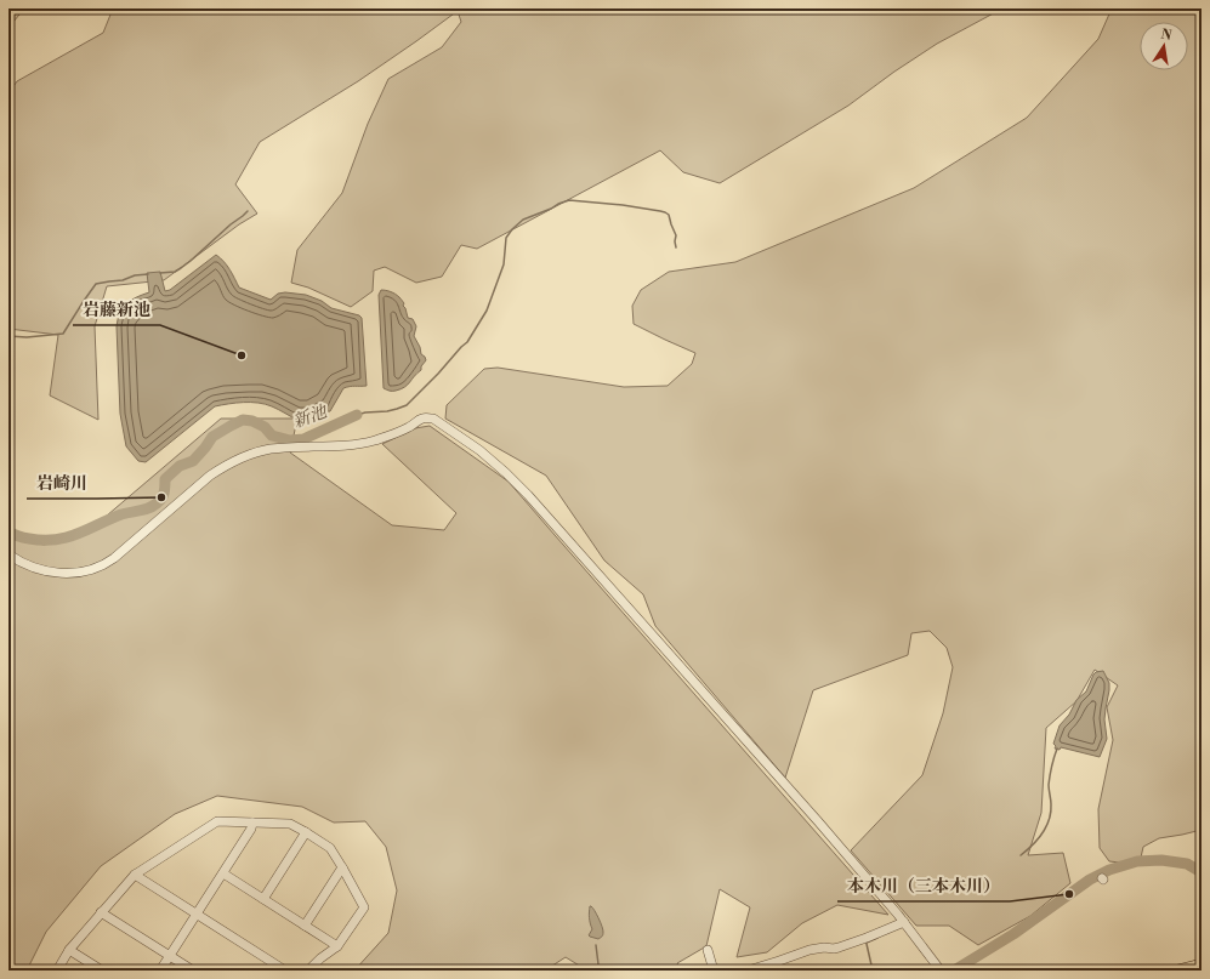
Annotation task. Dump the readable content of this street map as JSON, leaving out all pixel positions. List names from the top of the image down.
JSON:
{
  "water": ["新池"],
  "places": ["岩藤新池", "岩崎川", "本木川（三本木川）"],
  "north": "top"
}
